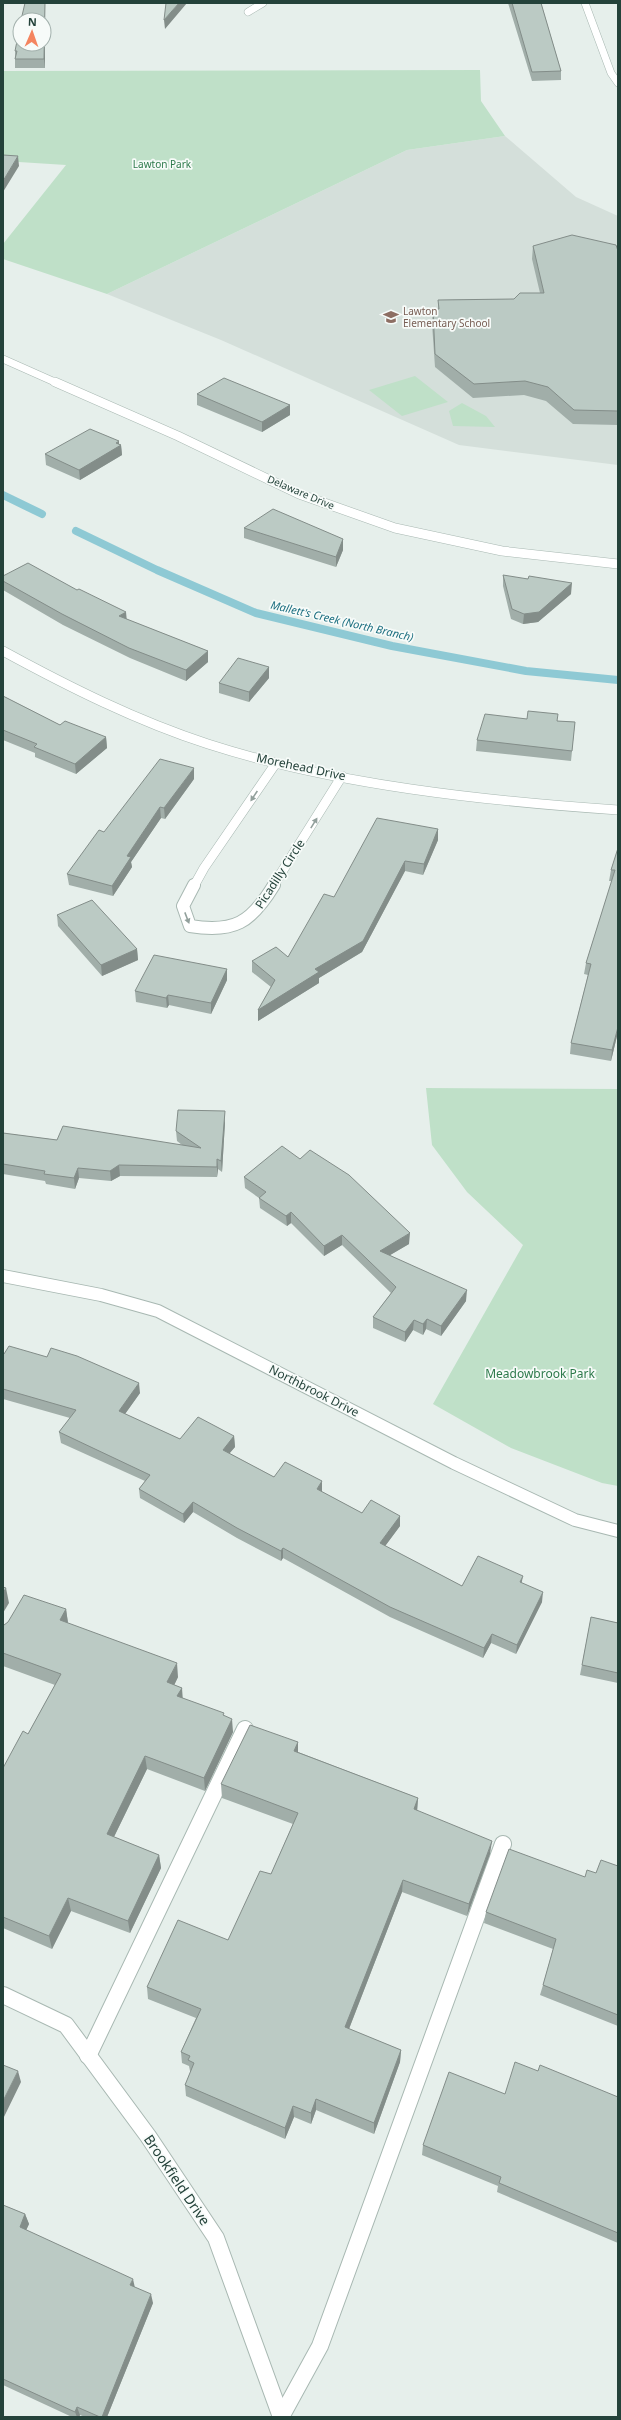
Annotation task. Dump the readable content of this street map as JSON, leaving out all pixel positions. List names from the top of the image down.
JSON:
{
  "streets": {
    "street": [
      "Delaware Drive",
      "Morehead Drive",
      "Picadilly Circle",
      "Northbrook Drive",
      "Brookfield Drive"
    ]
  },
  "crossings": [
    ["Morehead Drive", "Picadilly Circle"]
  ],
  "water": ["Mallett's Creek (North Branch)"],
  "parks": ["Lawton Park", "Meadowbrook Park"],
  "places": {
    "school or university": ["Lawton Elementary School"]
  },
  "north": "top"
}
